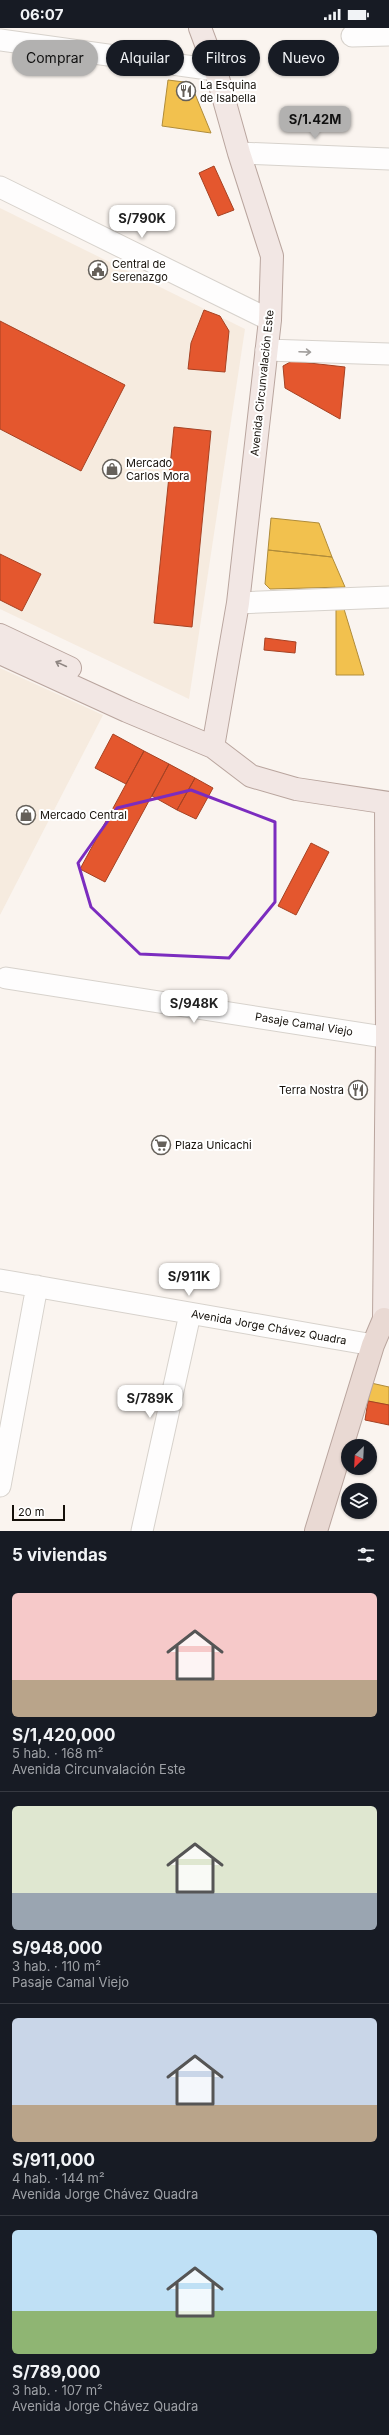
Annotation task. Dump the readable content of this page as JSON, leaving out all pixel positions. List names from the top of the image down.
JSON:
{
  "streets": {
    "main road": ["Avenida Circunvalación Este"],
    "street": ["Pasaje Camal Viejo", "Avenida Jorge Chávez Quadra"]
  },
  "places": {
    "restaurant": ["La Esquina de Isabella", "Terra Nostra"],
    "public building": ["Central de Serenazgo"],
    "shop": ["Mercado Carlos Mora", "Mercado Central"],
    "supermarket": ["Plaza Unicachi"]
  },
  "scale_bar": "20 m",
  "north": "bottom left",
  "page": {
    "status": "06:07",
    "chip": [
      "Comprar",
      "Alquilar",
      "Filtros",
      "Nuevo"
    ],
    "price": [
      "S/1.42M",
      "S/790K",
      "S/948K",
      "S/911K",
      "S/789K"
    ],
    "scale": "20 m",
    "heading": "5 viviendas",
    "list": [
      {
        "name": "S/1,420,000",
        "note": "5 hab. · 168 m² · Avenida Circunvalación Este"
      },
      {
        "name": "S/948,000",
        "note": "3 hab. · 110 m² · Pasaje Camal Viejo"
      },
      {
        "name": "S/911,000",
        "note": "4 hab. · 144 m² · Avenida Jorge Chávez Quadra"
      },
      {
        "name": "S/789,000",
        "note": "3 hab. · 107 m² · Avenida Jorge Chávez Quadra"
      }
    ]
  }
}
